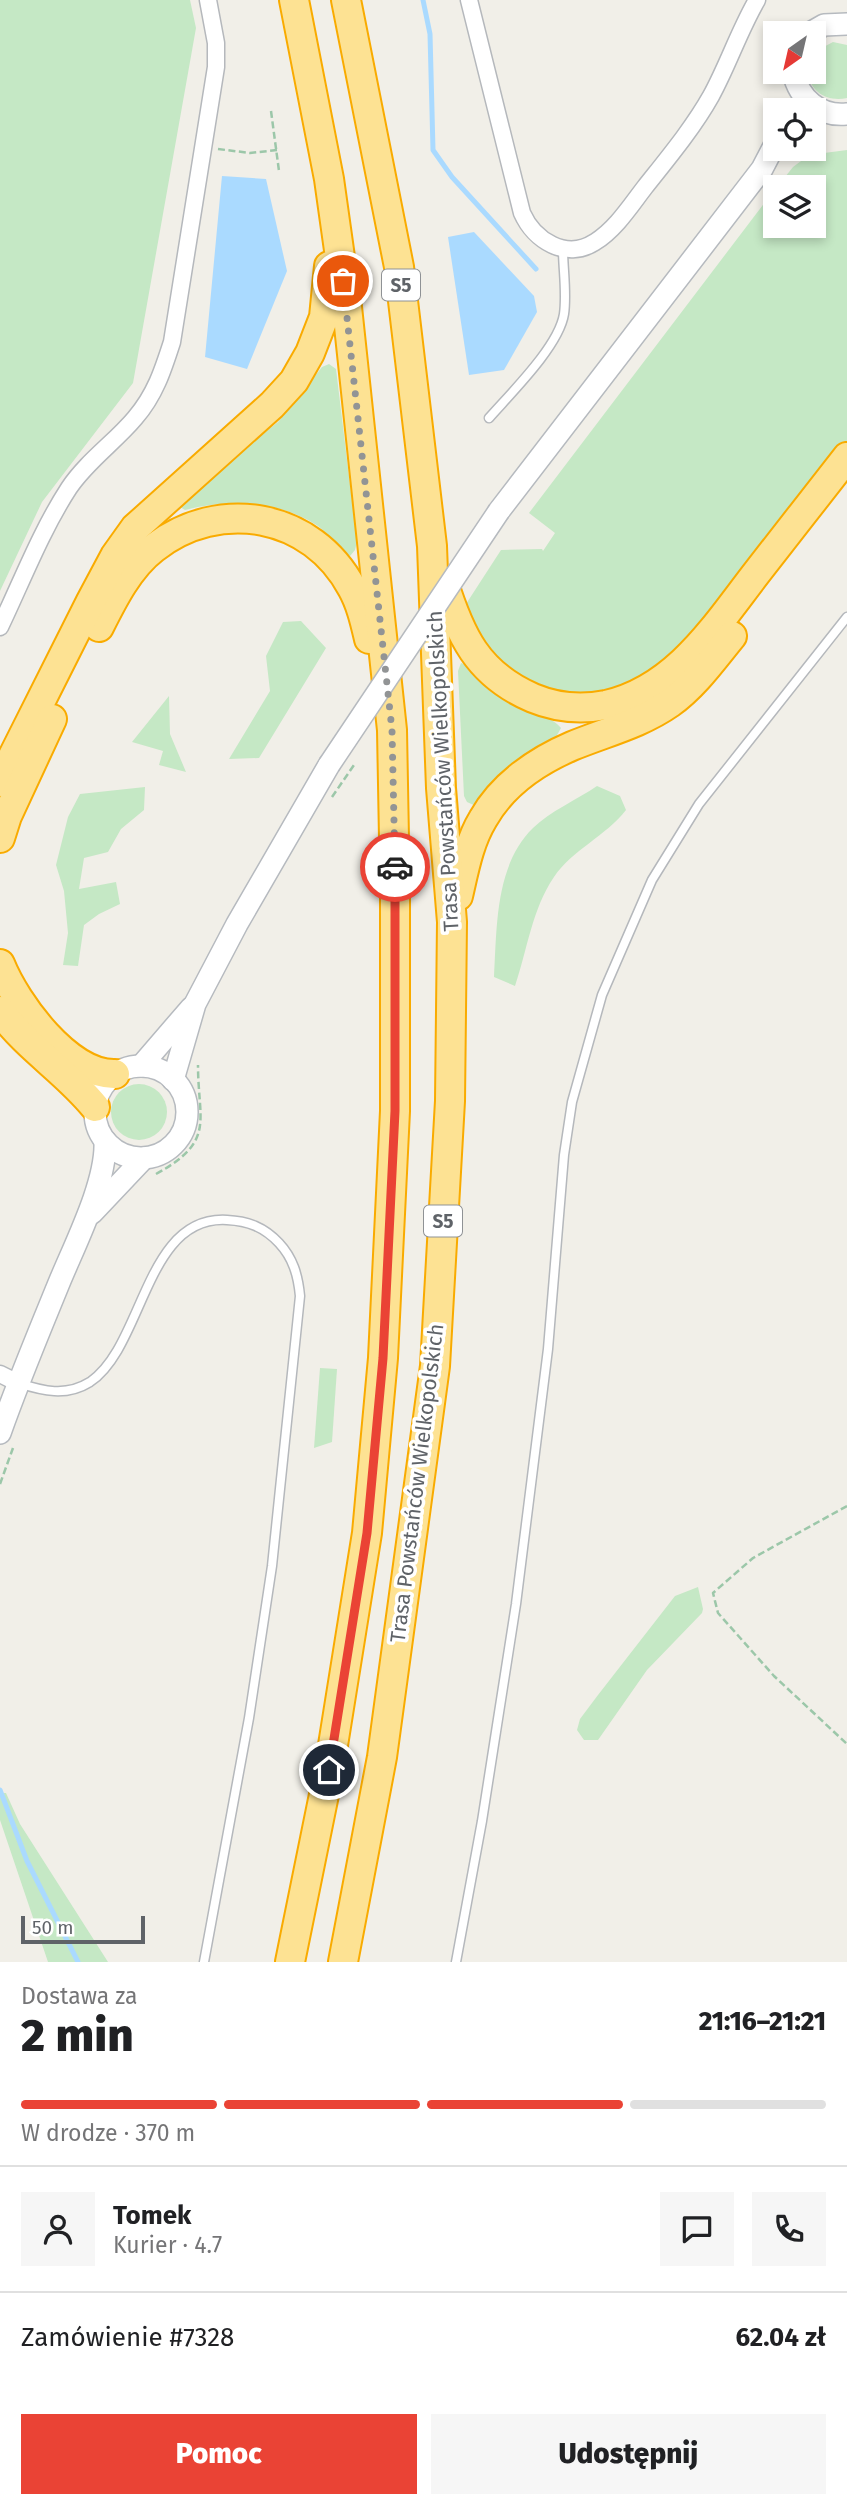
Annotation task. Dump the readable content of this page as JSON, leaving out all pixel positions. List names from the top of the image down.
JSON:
{
  "streets": {
    "highway": ["S5", "Trasa Powstańców Wielkopolskich"]
  },
  "scale_bar": "50 m",
  "north": "bottom left",
  "page": {
    "scale": "50 m",
    "heading": ["2 min", "Dostawa za", "21:16–21:21"],
    "panel": [
      "Tomek",
      "Kurier · 4.7",
      "Zamówienie #7328",
      "62.04 zł"
    ],
    "bar": "W drodze · 370 m",
    "buttons": ["Pomoc", "Udostępnij"]
  }
}
